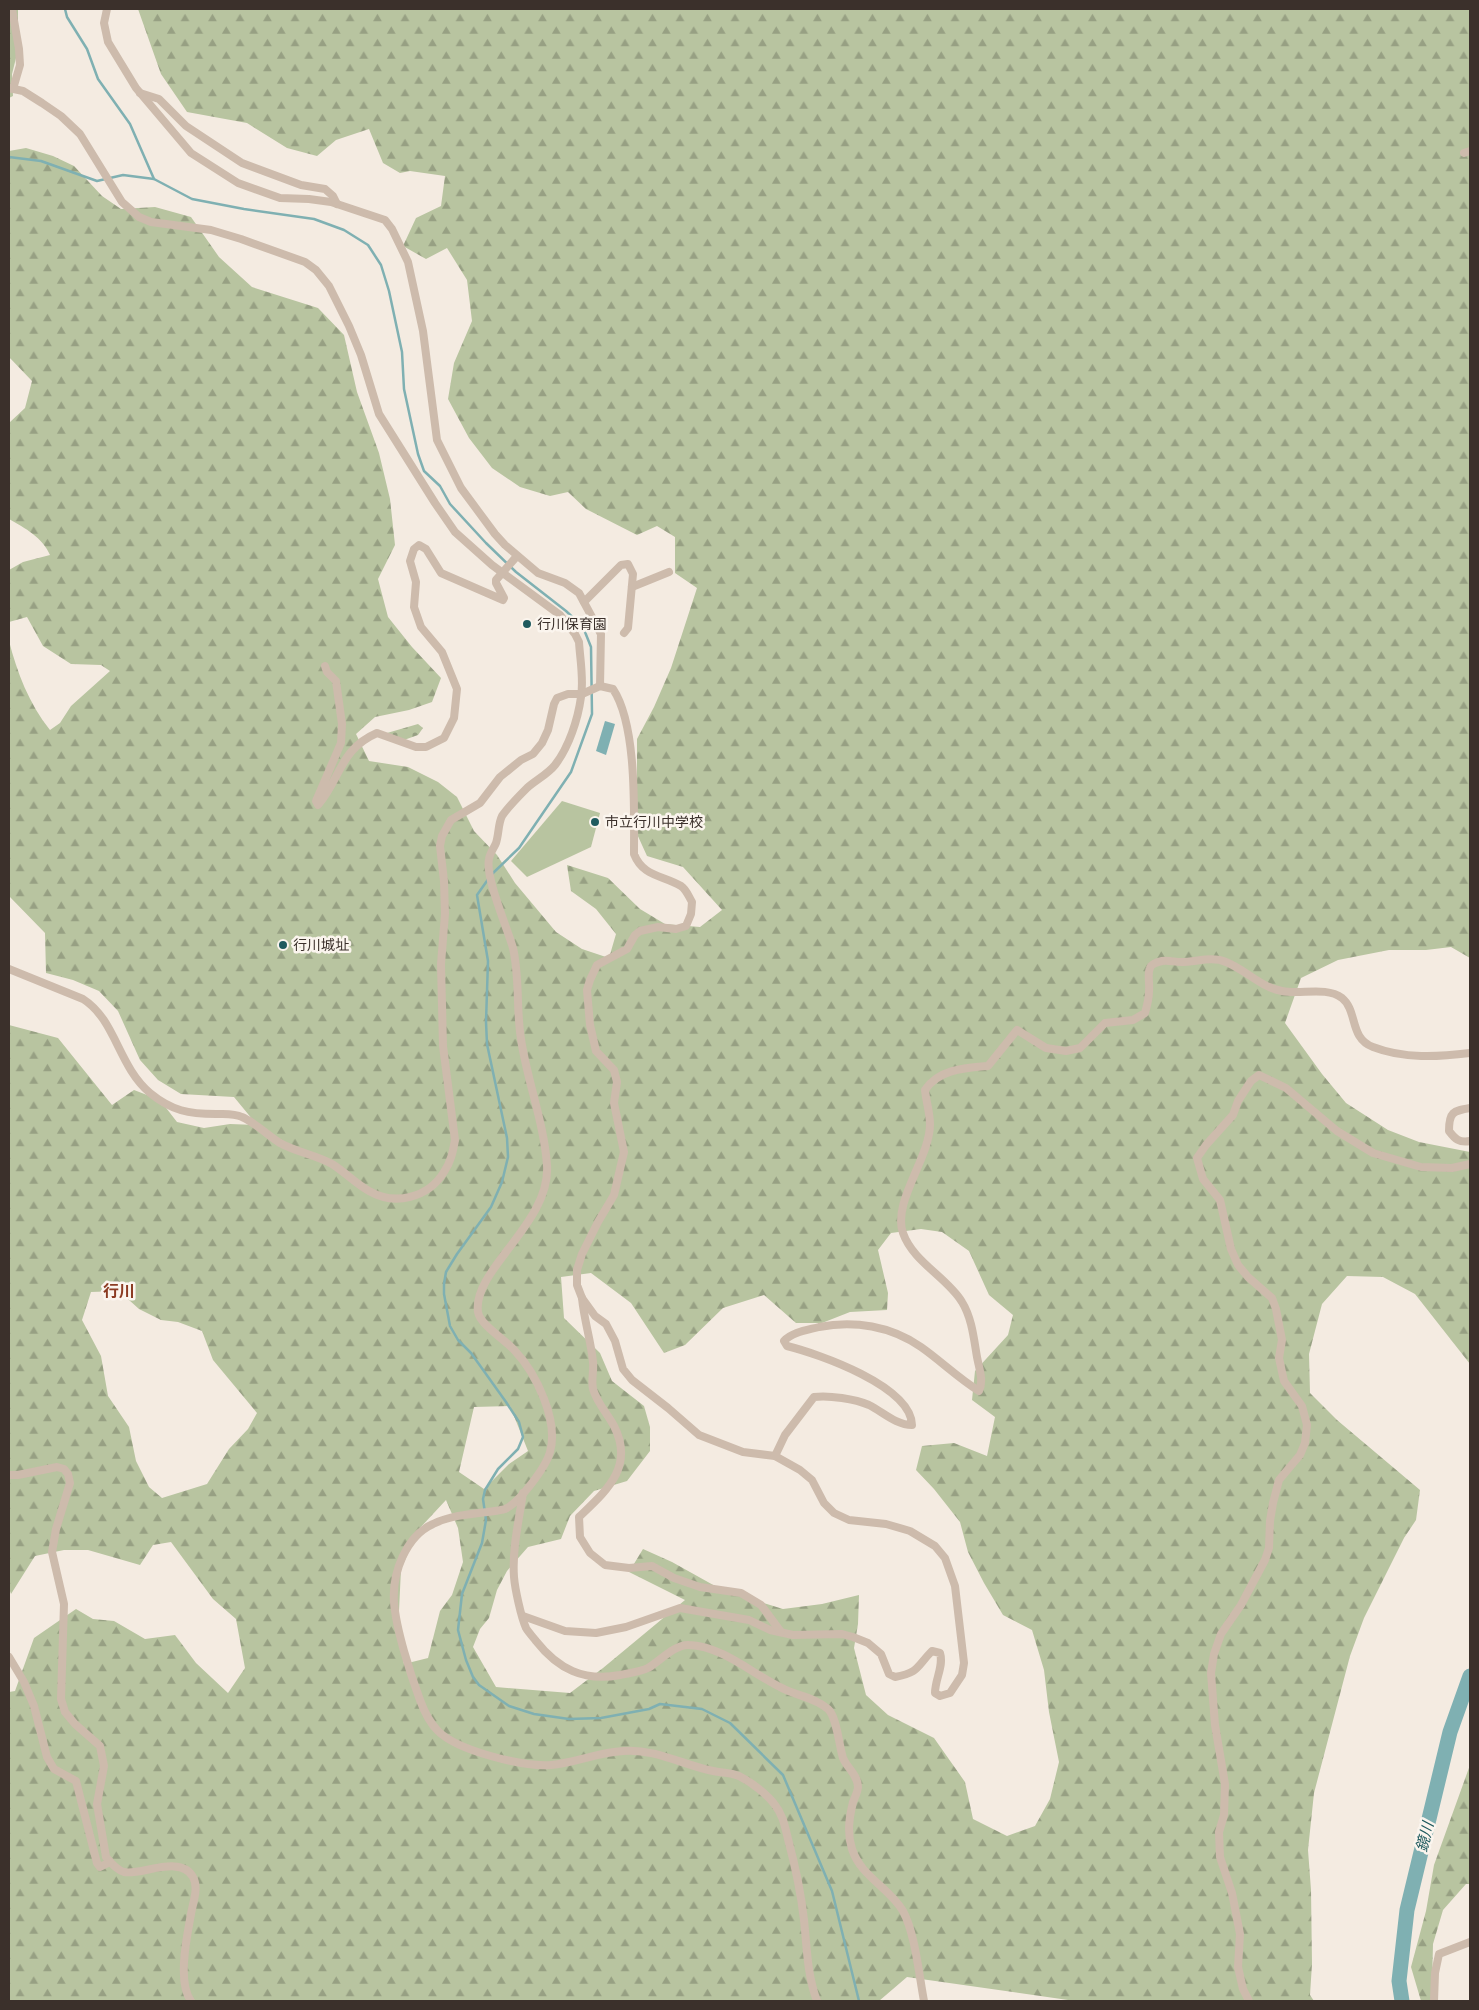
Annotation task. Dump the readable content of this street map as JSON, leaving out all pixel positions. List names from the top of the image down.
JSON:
{
  "districts": ["行川"],
  "water": ["鏡川"],
  "places": ["行川保育園", "市立行川中学校", "行川城址"]
}
